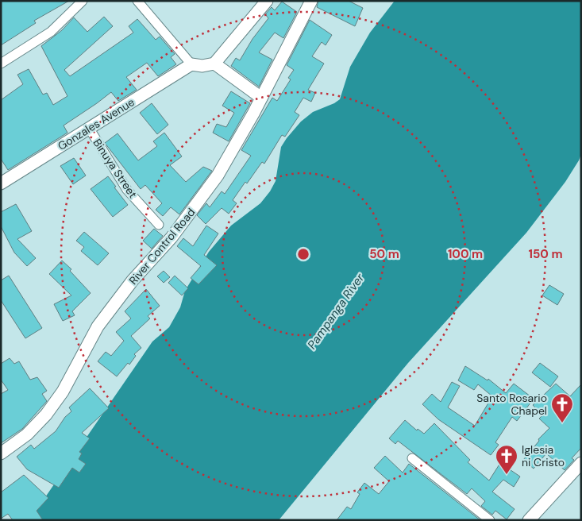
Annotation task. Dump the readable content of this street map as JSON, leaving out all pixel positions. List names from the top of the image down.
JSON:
{
  "streets": {
    "street": ["Gonzales Avenue", "Binuya Street", "River Control Road"]
  },
  "crossings": [
    ["Gonzales Avenue", "Binuya Street"]
  ],
  "water": ["Pampanga River"],
  "places": {
    "church": ["Santo Rosario Chapel", "Iglesia ni Cristo"]
  },
  "rings": ["50 m", "100 m", "150 m"]
}
